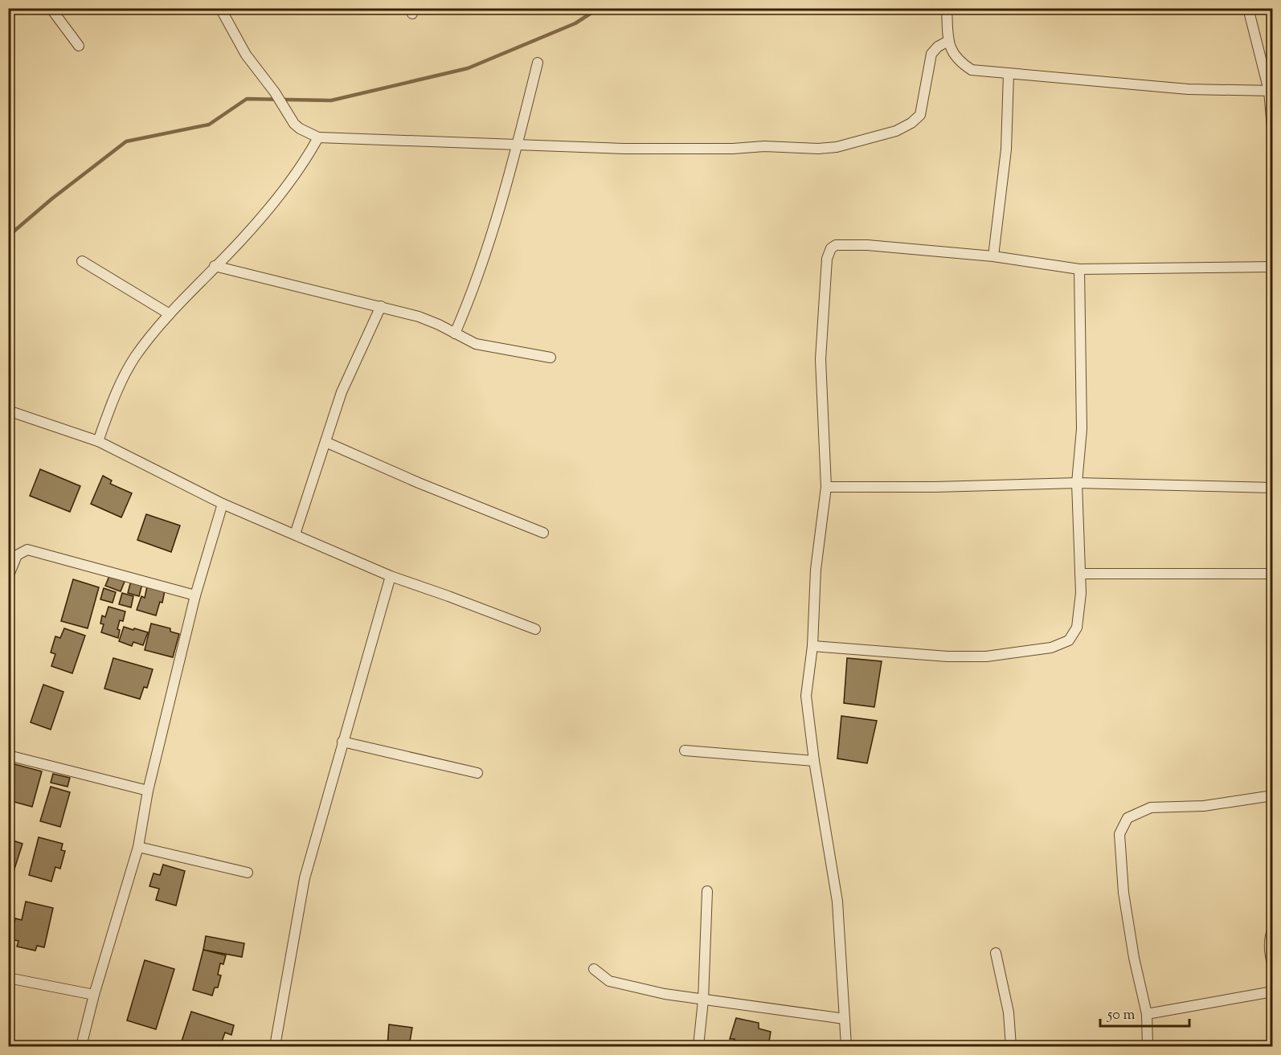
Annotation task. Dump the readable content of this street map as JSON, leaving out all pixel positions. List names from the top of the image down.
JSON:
{
  "scale_bar": "50 m"
}
